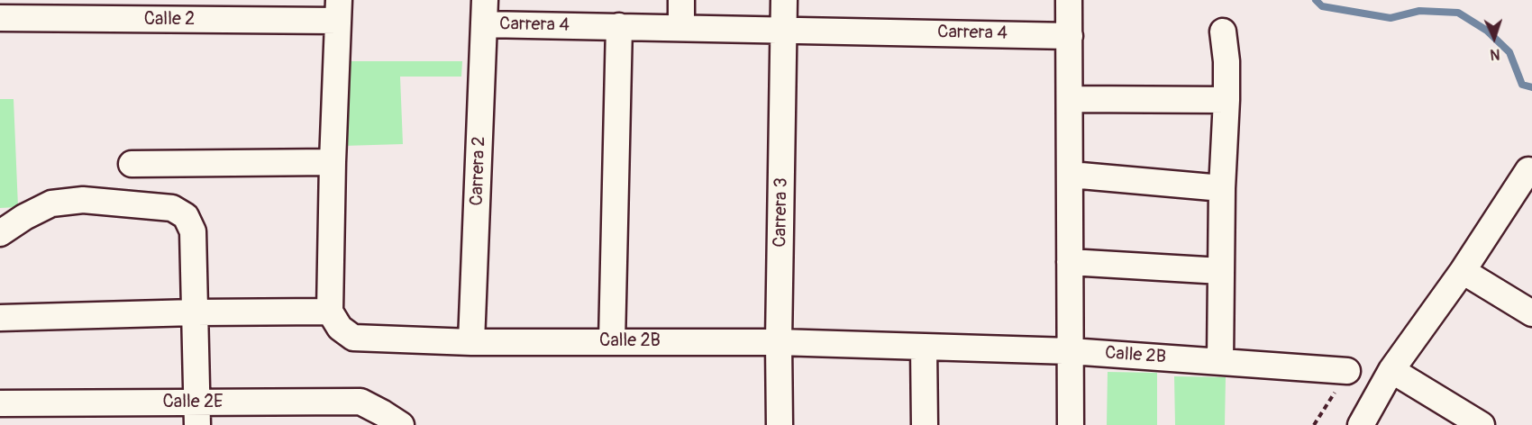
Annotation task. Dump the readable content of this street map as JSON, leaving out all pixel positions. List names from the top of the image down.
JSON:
{
  "streets": {
    "street": [
      "Calle 2",
      "Carrera 4",
      "Carrera 2",
      "Carrera 3",
      "Calle 2B",
      "Calle 2E"
    ]
  },
  "crossings": [
    ["Carrera 4", "Carrera 2"],
    ["Carrera 4", "Carrera 3"],
    ["Carrera 2", "Calle 2B"],
    ["Carrera 3", "Calle 2B"]
  ],
  "north": "bottom"
}
